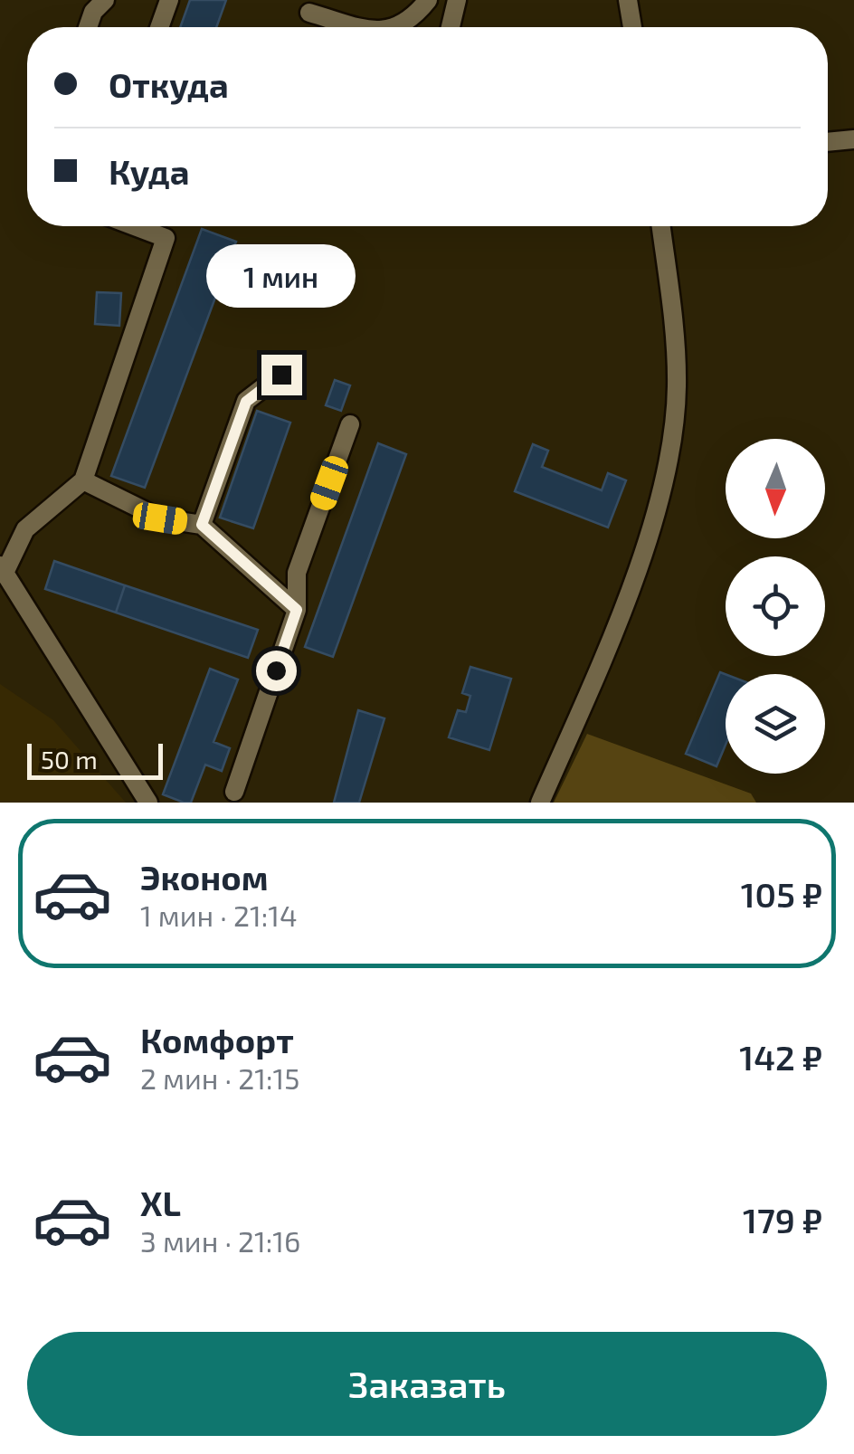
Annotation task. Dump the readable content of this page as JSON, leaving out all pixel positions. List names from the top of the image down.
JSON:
{
  "scale_bar": "50 m",
  "north": "bottom",
  "page": {
    "banner": ["Откуда", "Куда"],
    "bubble": "1 мин",
    "scale": "50 m",
    "list": [
      {
        "name": "Эконом",
        "note": "1 мин · 21:14",
        "value": "105 ₽"
      },
      {
        "name": "Комфорт",
        "note": "2 мин · 21:15",
        "value": "142 ₽"
      },
      {
        "name": "XL",
        "note": "3 мин · 21:16",
        "value": "179 ₽"
      }
    ],
    "buttons": "Заказать"
  }
}
